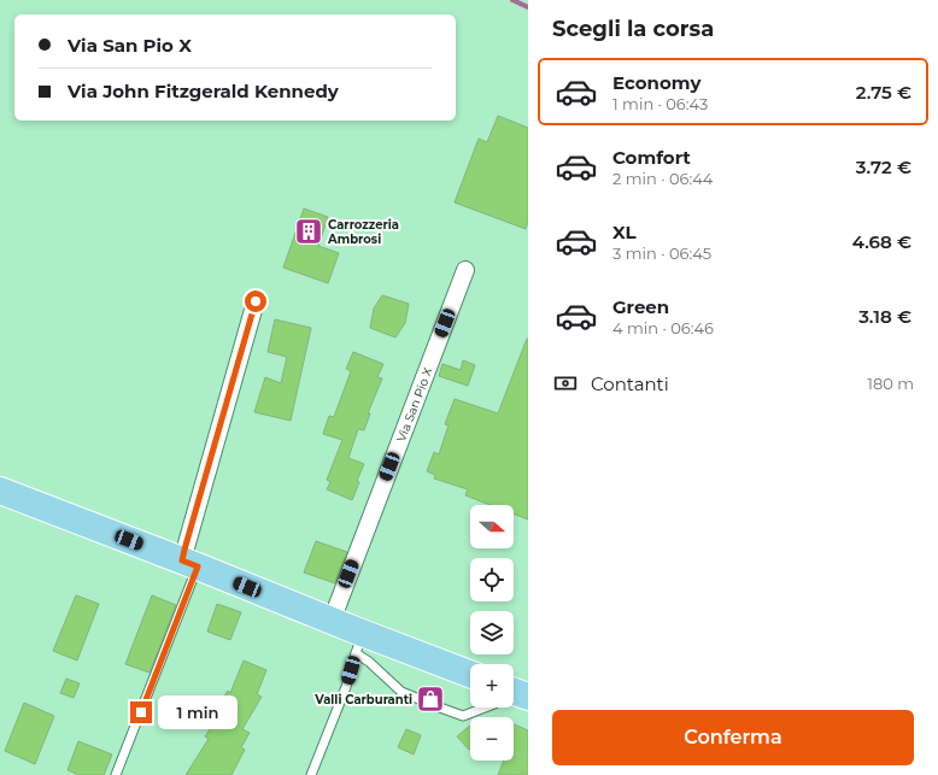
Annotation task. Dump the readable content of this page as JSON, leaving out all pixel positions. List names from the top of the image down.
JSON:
{
  "streets": {
    "street": ["Via San Pio X"]
  },
  "places": {
    "building": ["Carrozzeria Ambrosi"],
    "shop": ["Valli Carburanti"]
  },
  "north": "right",
  "page": {
    "heading": "Scegli la corsa",
    "banner": ["Via San Pio X", "Via John Fitzgerald Kennedy"],
    "list": [
      {
        "name": "Economy",
        "note": "1 min · 06:43",
        "value": "2.75 €"
      },
      {
        "name": "Comfort",
        "note": "2 min · 06:44",
        "value": "3.72 €"
      },
      {
        "name": "XL",
        "note": "3 min · 06:45",
        "value": "4.68 €"
      },
      {
        "name": "Green",
        "note": "4 min · 06:46",
        "value": "3.18 €"
      }
    ],
    "pay": ["Contanti", "180 m"],
    "map_buttons": ["+", "−"],
    "bubble": "1 min",
    "buttons": "Conferma"
  }
}
